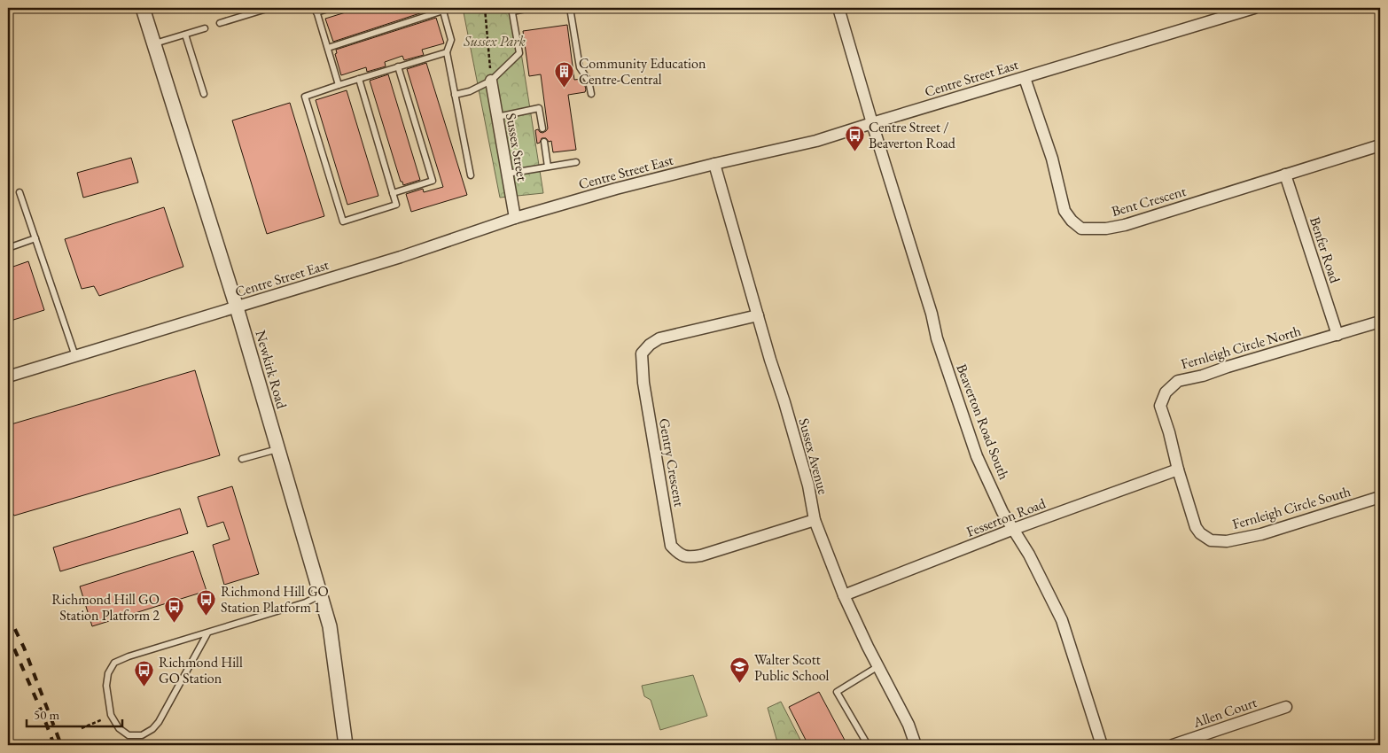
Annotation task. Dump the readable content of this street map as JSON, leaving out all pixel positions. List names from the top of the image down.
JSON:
{
  "streets": {
    "street": [
      "Centre Street East",
      "Sussex Street",
      "Bent Crescent",
      "Benfer Road",
      "Fernleigh Circle North",
      "Newkirk Road",
      "Beaverton Road South",
      "Sussex Avenue",
      "Gentry Crescent",
      "Fernleigh Circle South",
      "Fesserton Road",
      "Allen Court"
    ]
  },
  "crossings": [
    ["Centre Street East", "Sussex Street"],
    ["Centre Street East", "Bent Crescent"],
    ["Centre Street East", "Newkirk Road"],
    ["Centre Street East", "Beaverton Road South"],
    ["Centre Street East", "Sussex Avenue"],
    ["Bent Crescent", "Benfer Road"],
    ["Benfer Road", "Fernleigh Circle North"],
    ["Fernleigh Circle North", "Fernleigh Circle South"],
    ["Fernleigh Circle North", "Fesserton Road"],
    ["Beaverton Road South", "Fesserton Road"],
    ["Sussex Avenue", "Gentry Crescent"],
    ["Sussex Avenue", "Fesserton Road"],
    ["Fernleigh Circle South", "Fesserton Road"]
  ],
  "parks": ["Sussex Park"],
  "places": {
    "building": ["Community Education Centre-Central"],
    "bus stop": [
      "Centre Street / Beaverton Road",
      "Richmond Hill GO Station Platform 1",
      "Richmond Hill GO Station Platform 2",
      "Richmond Hill GO Station"
    ],
    "school or university": ["Walter Scott Public School"]
  },
  "scale_bar": "50 m"
}
